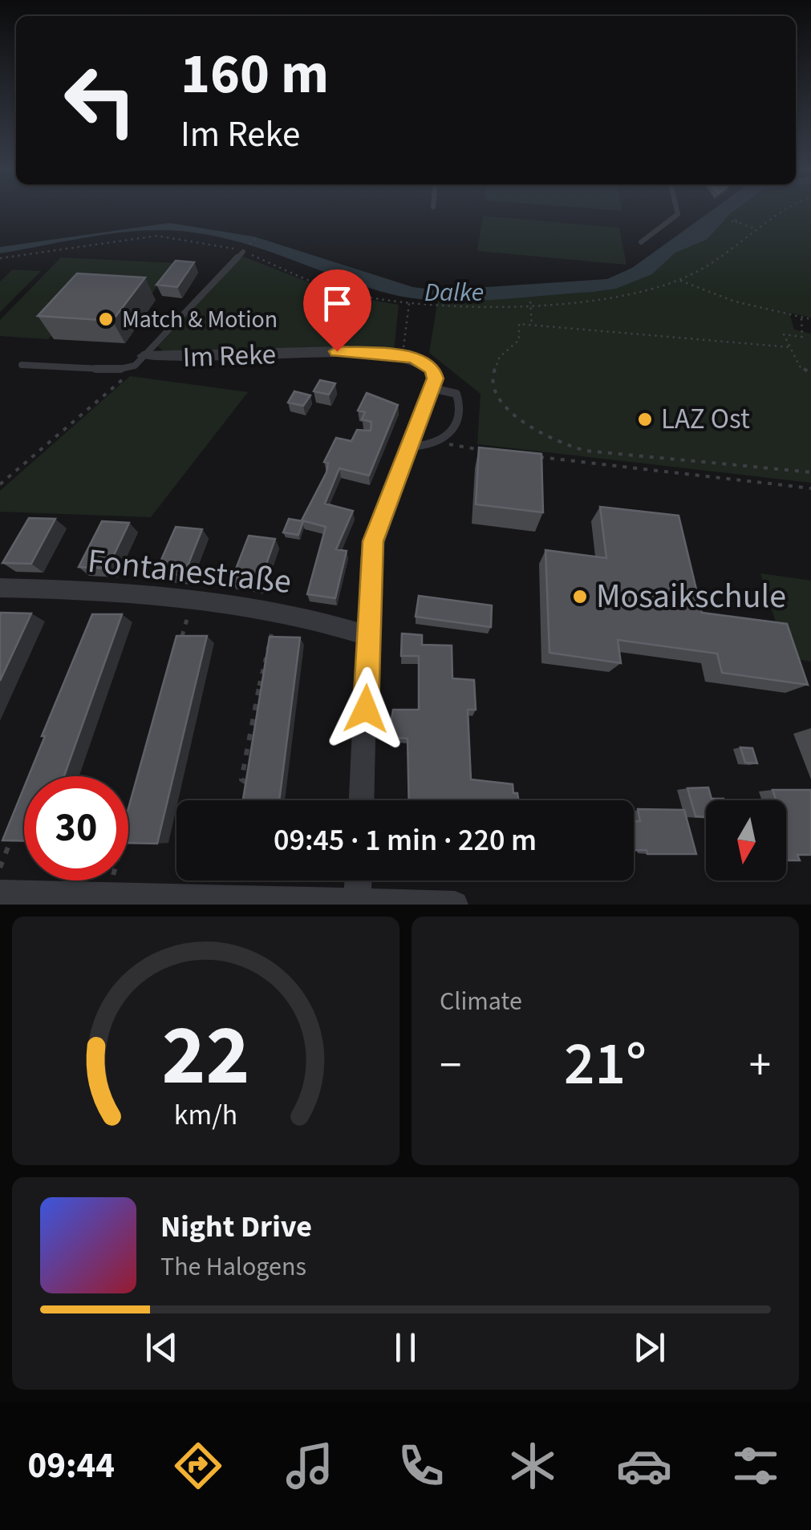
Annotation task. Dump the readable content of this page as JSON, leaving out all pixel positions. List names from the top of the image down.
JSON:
{
  "streets": {
    "street": ["Im Reke", "Fontanestraße"]
  },
  "water": ["Dalke"],
  "places": ["Match & Motion", "LAZ Ost", "Mosaikschule"],
  "north": "bottom",
  "page": {
    "turn": ["160 m", "Im Reke"],
    "limit": "30",
    "trip": "09:45 · 1 min · 220 m",
    "tile": "Climate",
    "heat": ["−", "21°", "+"],
    "song": ["Night Drive", "The Halogens"],
    "tabs": "09:44",
    "gauge": ["22", "km/h"]
  }
}
